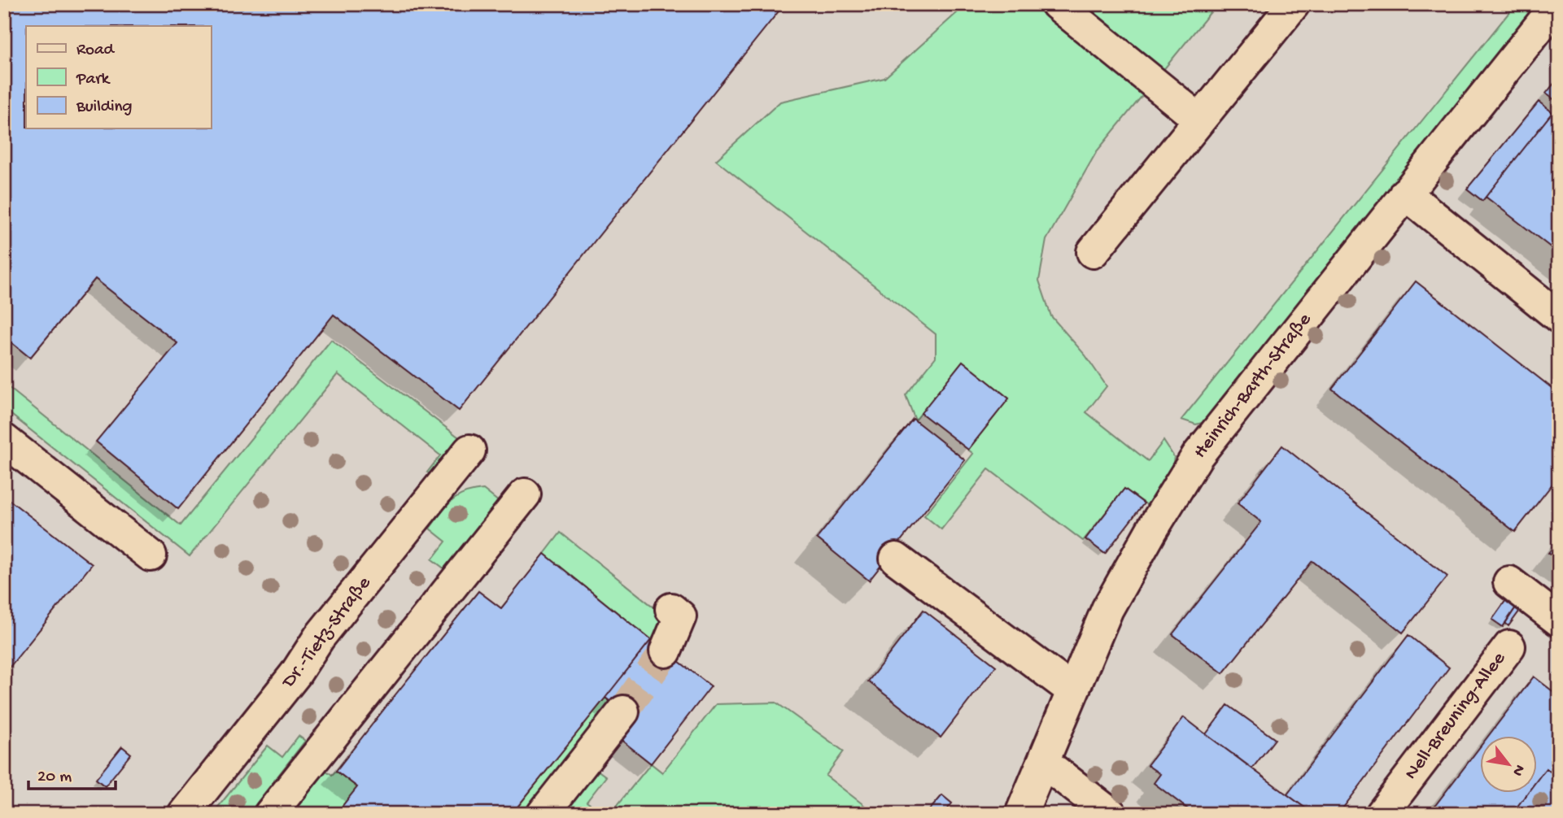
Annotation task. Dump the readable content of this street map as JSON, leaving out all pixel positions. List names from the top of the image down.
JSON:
{
  "streets": {
    "street": ["Heinrich-Barth-Straße", "Dr.-Tietz-Straße", "Nell-Breuning-Allee"]
  },
  "legend": ["Road", "Park", "Building"],
  "scale_bar": "20 m",
  "north": "bottom right"
}
